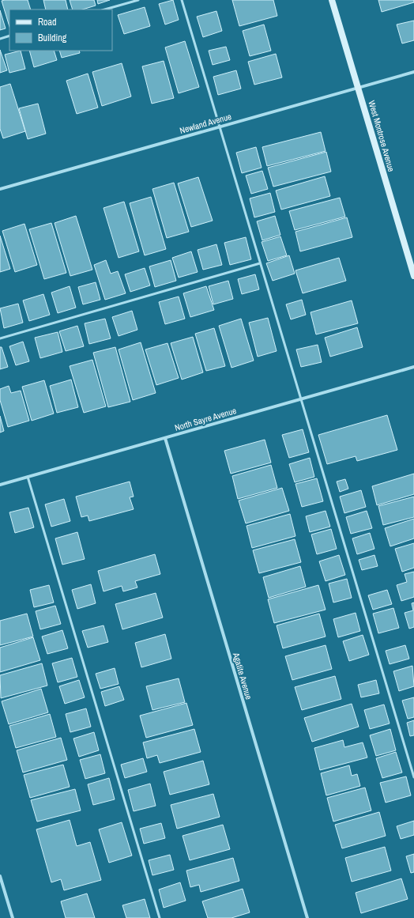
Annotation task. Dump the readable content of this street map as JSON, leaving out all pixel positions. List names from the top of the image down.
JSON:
{
  "streets": {
    "street": [
      "Newland Avenue",
      "West Montrose Avenue",
      "North Sayre Avenue",
      "Agatite Avenue"
    ]
  },
  "crossings": [
    ["Newland Avenue", "West Montrose Avenue"],
    ["North Sayre Avenue", "Agatite Avenue"]
  ],
  "legend": ["Road", "Building"]
}
